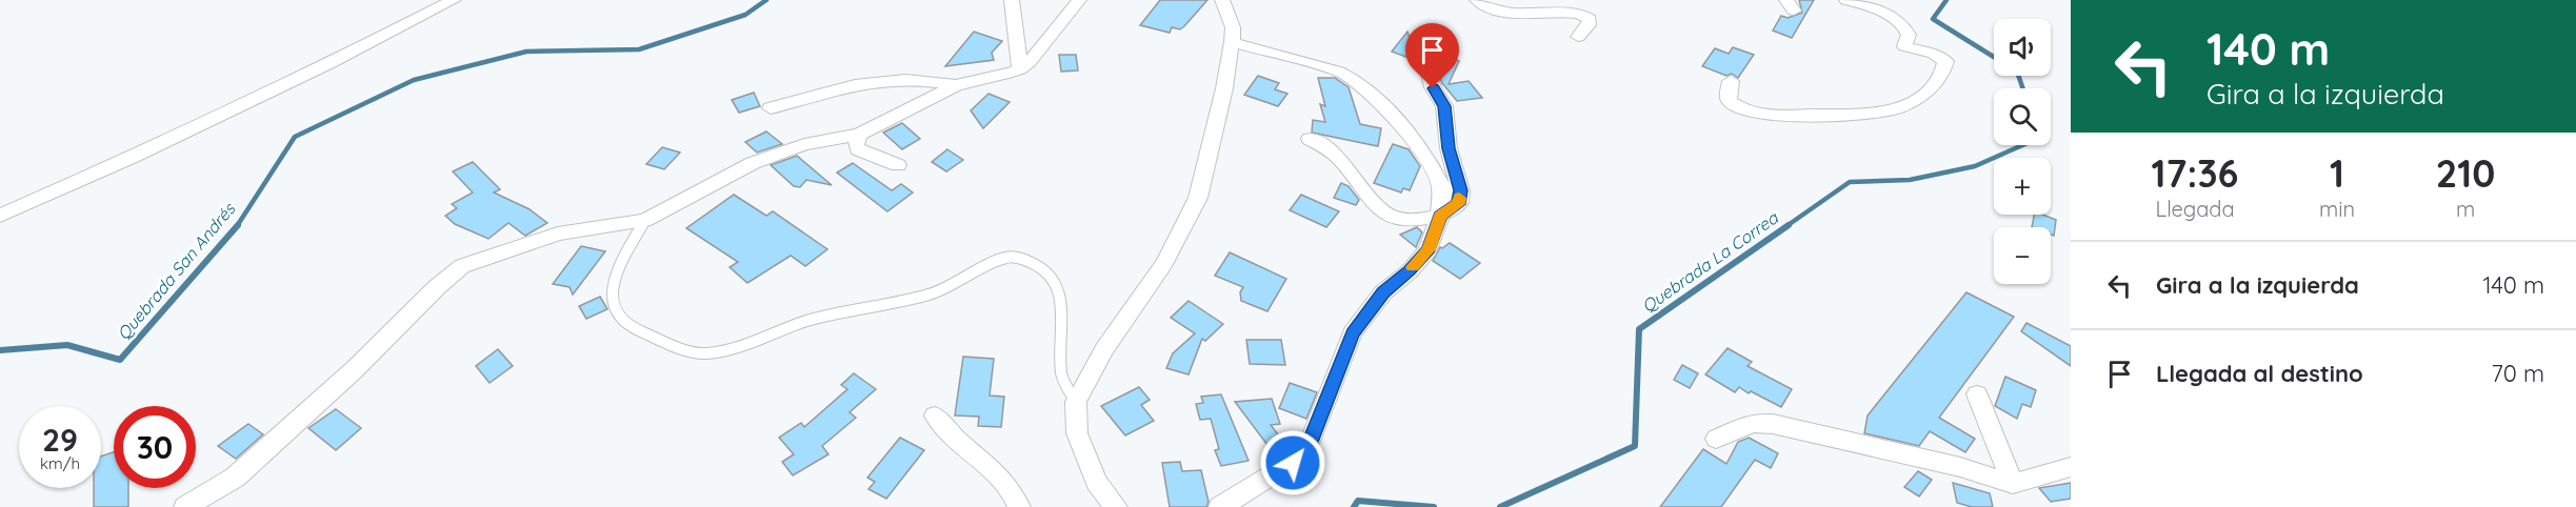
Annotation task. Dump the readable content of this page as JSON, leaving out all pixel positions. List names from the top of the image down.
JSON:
{
  "water": ["Quebrada La Correa", "Quebrada San Andrés"],
  "page": {
    "turn": ["140 m", "Gira a la izquierda"],
    "map_buttons": ["+", "−"],
    "eta": [
      "17:36",
      "Llegada",
      "1",
      "min",
      "210",
      "m"
    ],
    "list": [
      {
        "name": "Gira a la izquierda",
        "value": "140 m"
      },
      {
        "name": "Llegada al destino",
        "value": "70 m"
      }
    ],
    "speed": "29 km/h",
    "limit": "30"
  }
}
